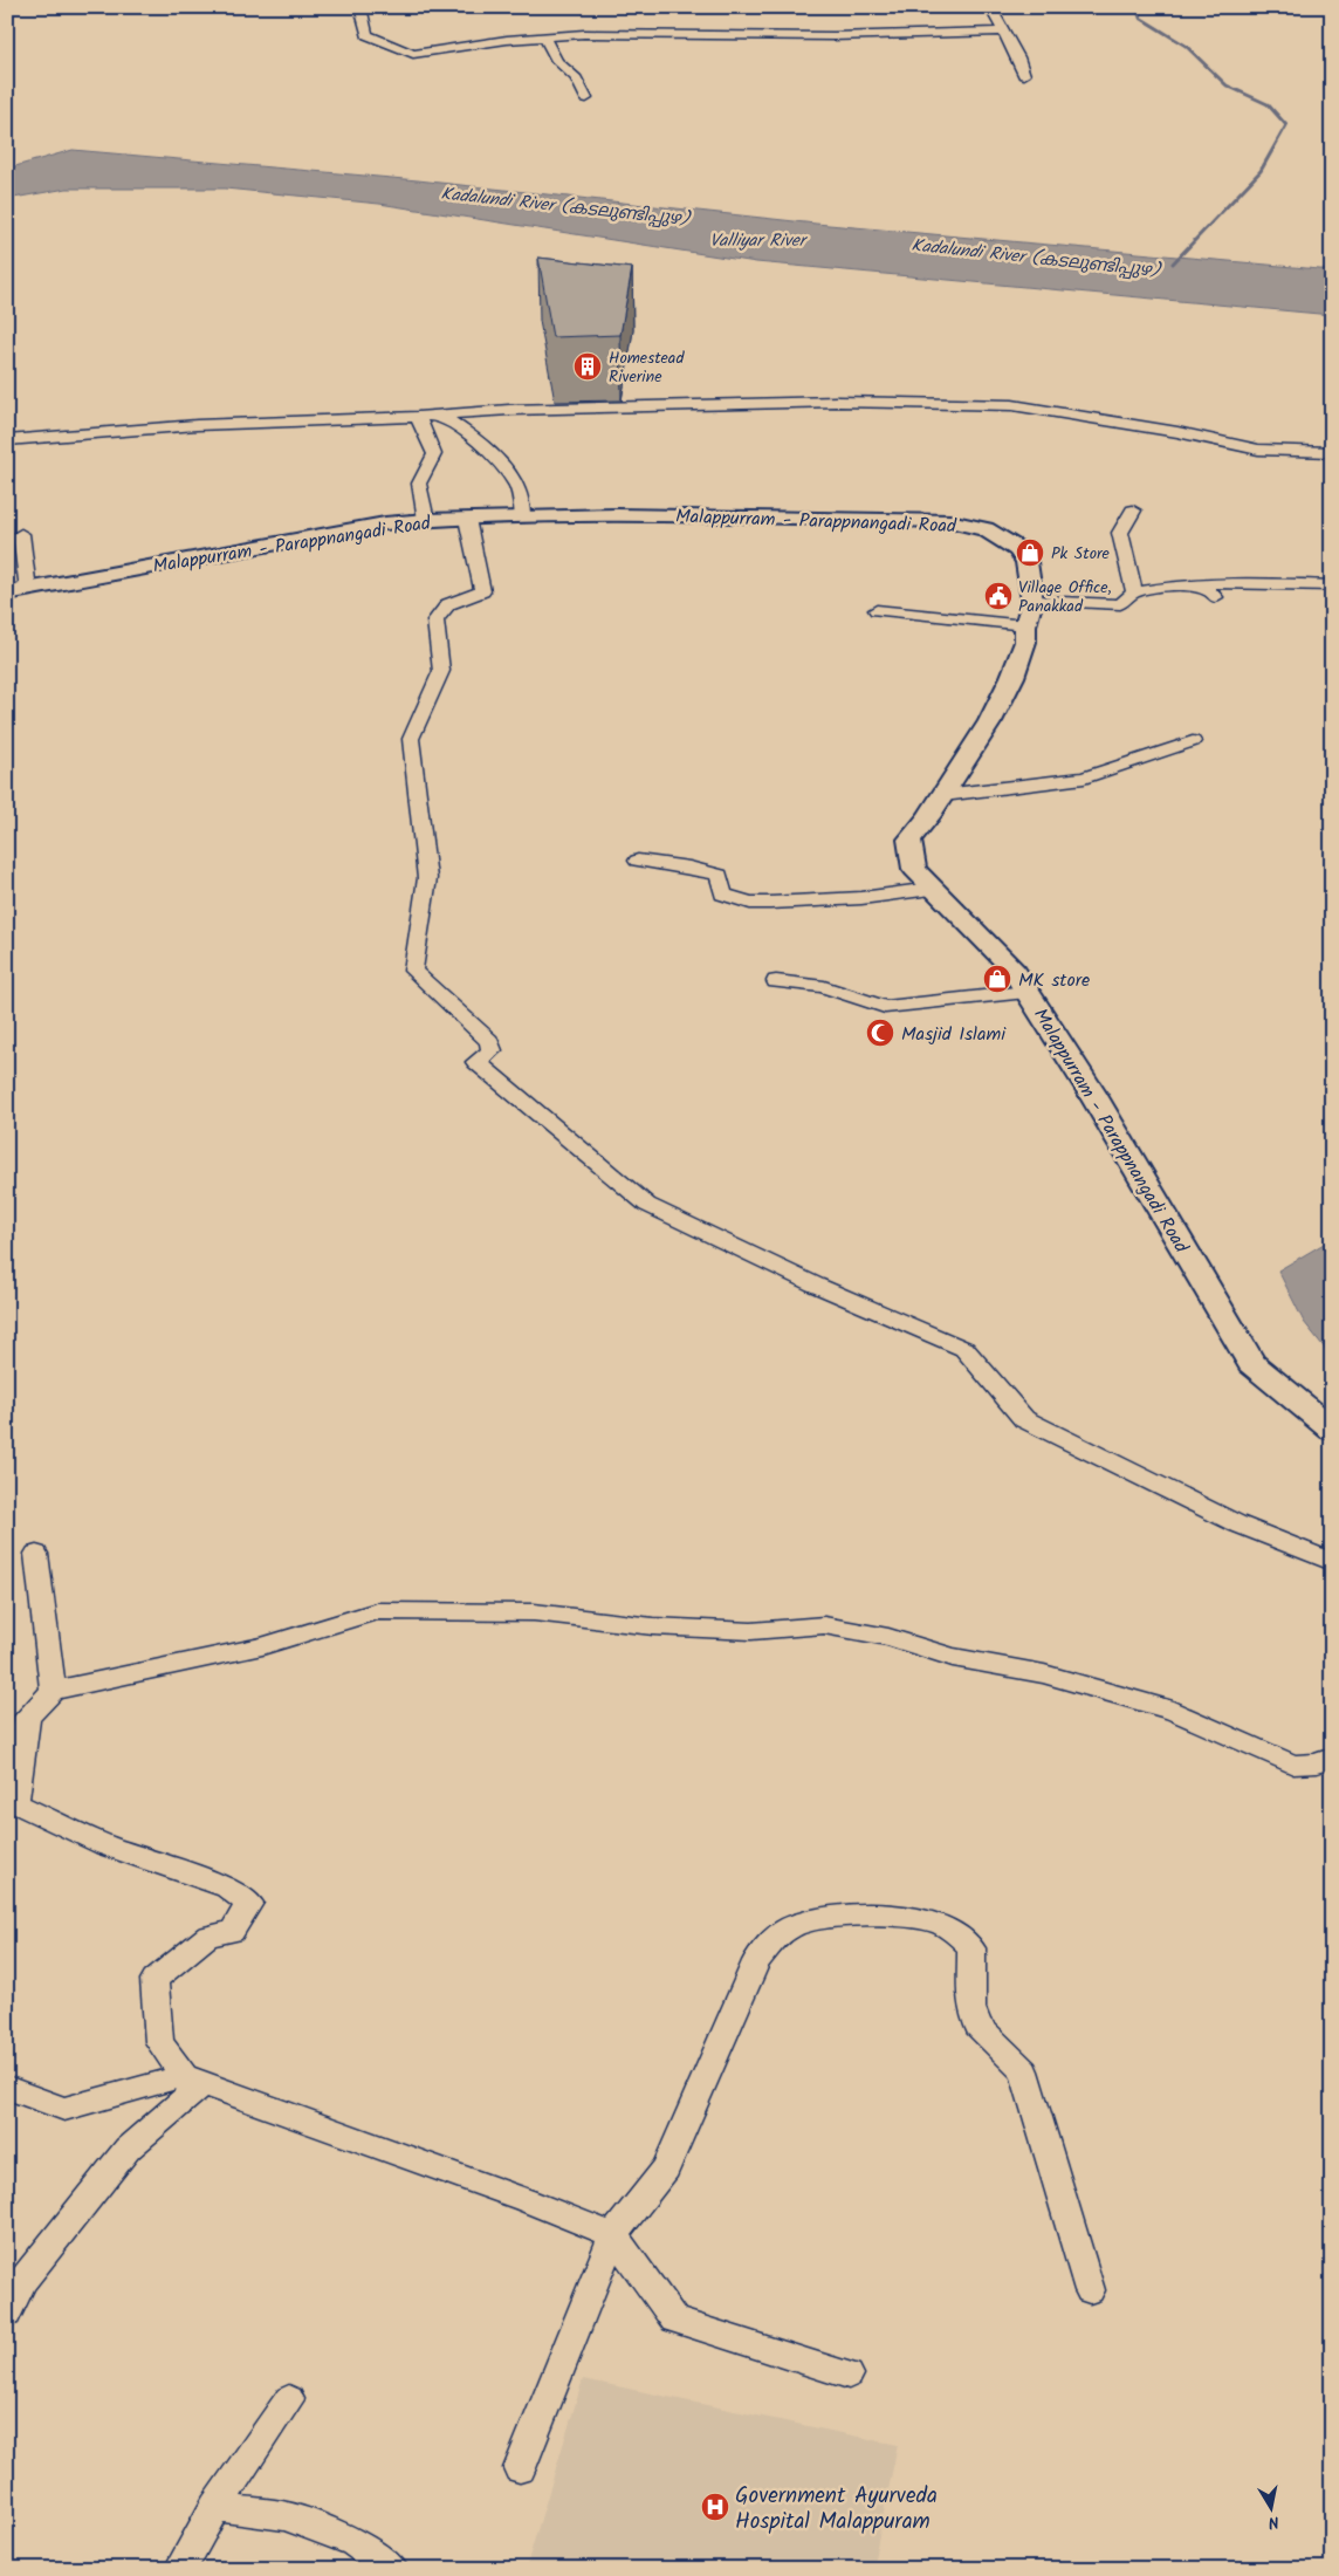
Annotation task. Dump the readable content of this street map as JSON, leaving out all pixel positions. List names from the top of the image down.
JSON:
{
  "streets": {
    "main road": ["Malappurram - Parappnangadi Road"]
  },
  "water": ["Kadalundi River (കടലുണ്ടിപ്പുഴ)", "Valliyar River"],
  "places": {
    "building": ["Homestead Riverine"],
    "shop": ["Pk Store", "MK store"],
    "public building": ["Village Office, Panakkad"],
    "mosque": ["Masjid Islami"],
    "hospital": ["Government Ayurveda Hospital Malappuram"]
  },
  "north": "bottom"
}
